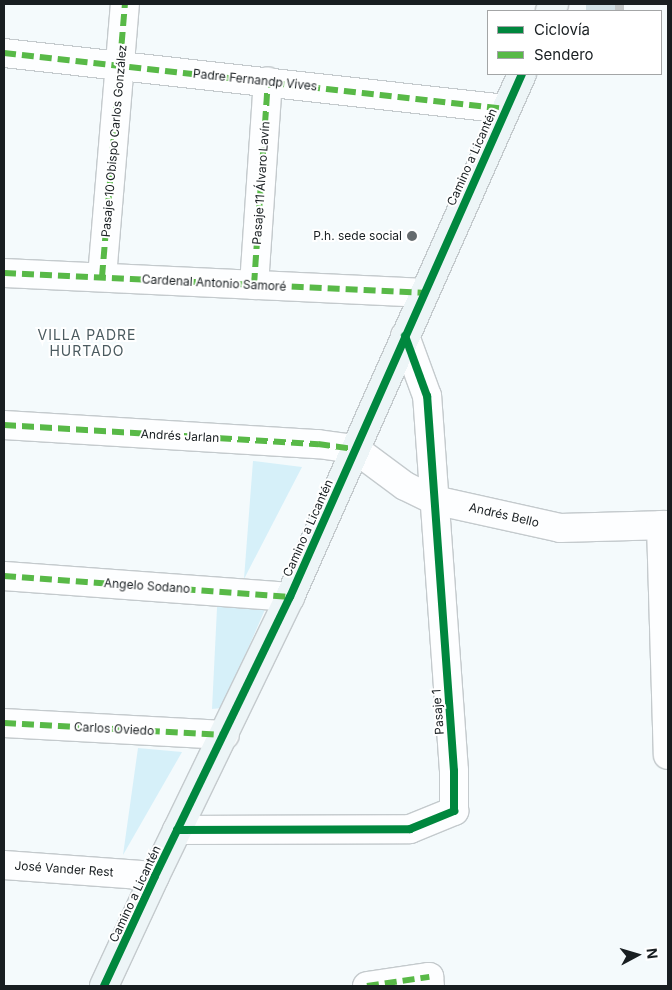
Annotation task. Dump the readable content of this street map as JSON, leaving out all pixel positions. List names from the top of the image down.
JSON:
{
  "streets": {
    "street": [
      "Padre Fernandp Vives",
      "Pasaje 10 Obispo Carlos González",
      "Camino a Licantén",
      "Pasaje 11 Álvaro Lavín",
      "Cardenal Antonio Samoré",
      "Andrés Jarlan",
      "Andrés Bello",
      "Angelo Sodano",
      "Pasaje 1",
      "Carlos Oviedo",
      "José Vander Rest"
    ]
  },
  "crossings": [
    ["Padre Fernandp Vives", "Pasaje 10 Obispo Carlos González"],
    ["Padre Fernandp Vives", "Camino a Licantén"],
    ["Padre Fernandp Vives", "Pasaje 11 Álvaro Lavín"],
    ["Pasaje 10 Obispo Carlos González", "Cardenal Antonio Samoré"],
    ["Camino a Licantén", "Cardenal Antonio Samoré"],
    ["Camino a Licantén", "Andrés Jarlan"],
    ["Camino a Licantén", "Andrés Bello"],
    ["Camino a Licantén", "Angelo Sodano"],
    ["Camino a Licantén", "Pasaje 1"],
    ["Camino a Licantén", "Carlos Oviedo"],
    ["Camino a Licantén", "José Vander Rest"],
    ["Pasaje 11 Álvaro Lavín", "Cardenal Antonio Samoré"],
    ["Andrés Jarlan", "Andrés Bello"],
    ["Andrés Bello", "Pasaje 1"]
  ],
  "districts": ["VILLA PADRE HURTADO"],
  "places": ["P.h. sede social"],
  "legend": ["Ciclovía", "Sendero"],
  "north": "right"
}
